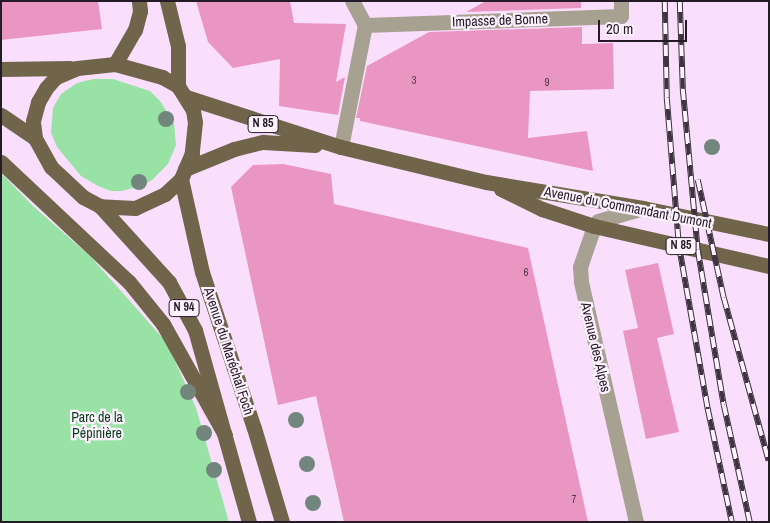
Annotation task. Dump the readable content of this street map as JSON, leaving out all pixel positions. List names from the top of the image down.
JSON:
{
  "streets": {
    "main road": [
      "N 85",
      "Avenue du Commandant Dumont",
      "N 94",
      "Avenue du Maréchal Foch"
    ],
    "street": ["Impasse de Bonne", "Avenue des Alpes"]
  },
  "crossings": [
    ["Avenue du Commandant Dumont", "Avenue des Alpes"],
    ["Avenue du Commandant Dumont", "Avenue du Maréchal Foch"]
  ],
  "parks": ["Parc de la Pépinière"],
  "house_numbers": [
    "3",
    "9",
    "6",
    "7"
  ],
  "scale_bar": "20 m"
}
